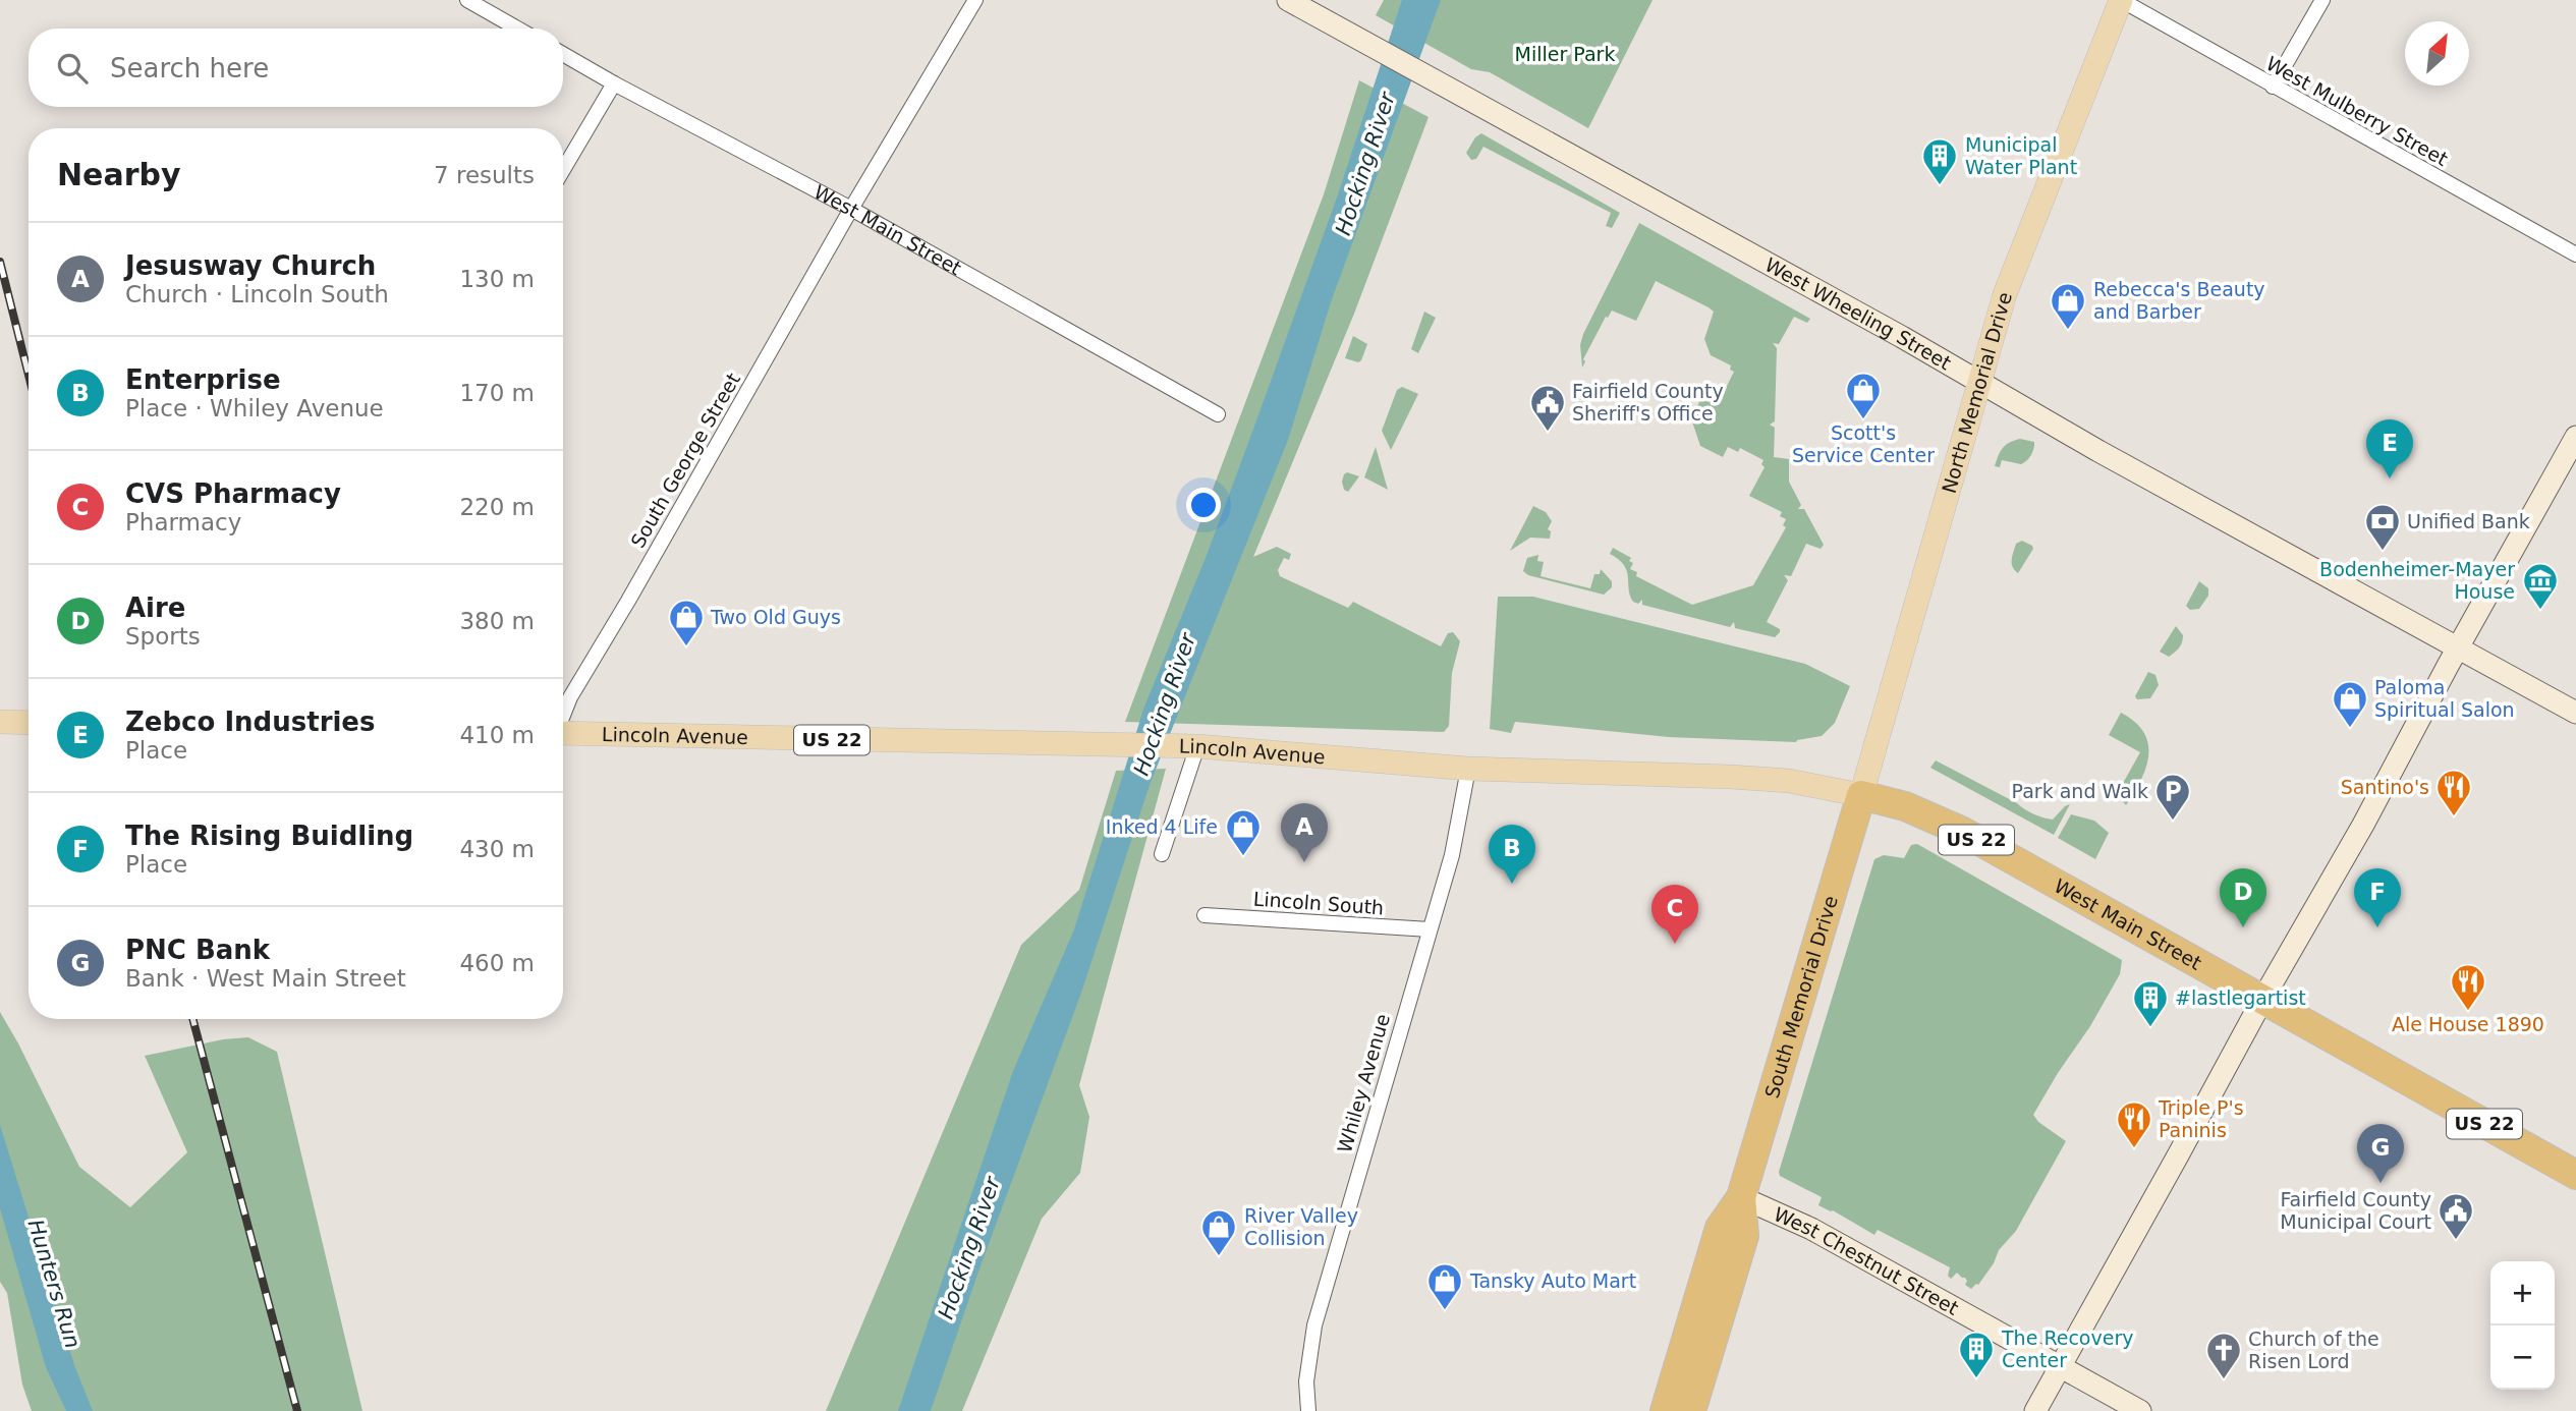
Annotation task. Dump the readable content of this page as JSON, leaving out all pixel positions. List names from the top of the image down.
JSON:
{
  "streets": {
    "highway": ["West Main Street", "US 22", "South Memorial Drive"],
    "main road": ["North Memorial Drive", "Lincoln Avenue"],
    "street": [
      "West Mulberry Street",
      "West Wheeling Street",
      "South George Street",
      "Lincoln South",
      "Whiley Avenue",
      "West Chestnut Street"
    ]
  },
  "crossings": [
    ["West Mulberry Street", "North Memorial Drive"],
    ["West Main Street", "North Memorial Drive"],
    ["West Main Street", "South George Street"],
    ["West Main Street", "Lincoln Avenue"],
    ["West Main Street", "South Memorial Drive"],
    ["West Wheeling Street", "North Memorial Drive"],
    ["North Memorial Drive", "Lincoln Avenue"],
    ["North Memorial Drive", "South Memorial Drive"],
    ["Lincoln Avenue", "South Memorial Drive"],
    ["Lincoln Avenue", "Whiley Avenue"],
    ["Lincoln South", "Whiley Avenue"],
    ["South Memorial Drive", "West Chestnut Street"]
  ],
  "water": ["Hocking River", "Hunters Run"],
  "parks": ["Miller Park"],
  "places": {
    "building": ["Municipal Water Plant", "#lastlegartist", "The Recovery Center"],
    "shop": [
      "Rebecca's Beauty and Barber",
      "Scott's Service Center",
      "Two Old Guys",
      "Paloma Spiritual Salon",
      "Inked 4 Life",
      "River Valley Collision",
      "Tansky Auto Mart"
    ],
    "public building": ["Fairfield County Sheriff's Office", "Fairfield County Municipal Court"],
    "bank": ["Unified Bank"],
    "museum": ["Bodenheimer-Mayer House"],
    "restaurant": ["Santino's", "Ale House 1890", "Triple P's Paninis"],
    "parking": ["Park and Walk"],
    "church": ["Church of the Risen Lord"]
  },
  "north": "top right",
  "page": {
    "search": "Search here",
    "heading": ["Nearby", "7 results"],
    "list": [
      {
        "mark": "A",
        "name": "Jesusway Church",
        "note": "Church · Lincoln South",
        "value": "130 m"
      },
      {
        "mark": "B",
        "name": "Enterprise",
        "note": "Place · Whiley Avenue",
        "value": "170 m"
      },
      {
        "mark": "C",
        "name": "CVS Pharmacy",
        "note": "Pharmacy",
        "value": "220 m"
      },
      {
        "mark": "D",
        "name": "Aire",
        "note": "Sports",
        "value": "380 m"
      },
      {
        "mark": "E",
        "name": "Zebco Industries",
        "note": "Place",
        "value": "410 m"
      },
      {
        "mark": "F",
        "name": "The Rising Buidling",
        "note": "Place",
        "value": "430 m"
      },
      {
        "mark": "G",
        "name": "PNC Bank",
        "note": "Bank · West Main Street",
        "value": "460 m"
      }
    ],
    "pins": [
      "E",
      "A",
      "B",
      "D",
      "F",
      "C",
      "G"
    ],
    "map_buttons": ["+", "−"]
  }
}
